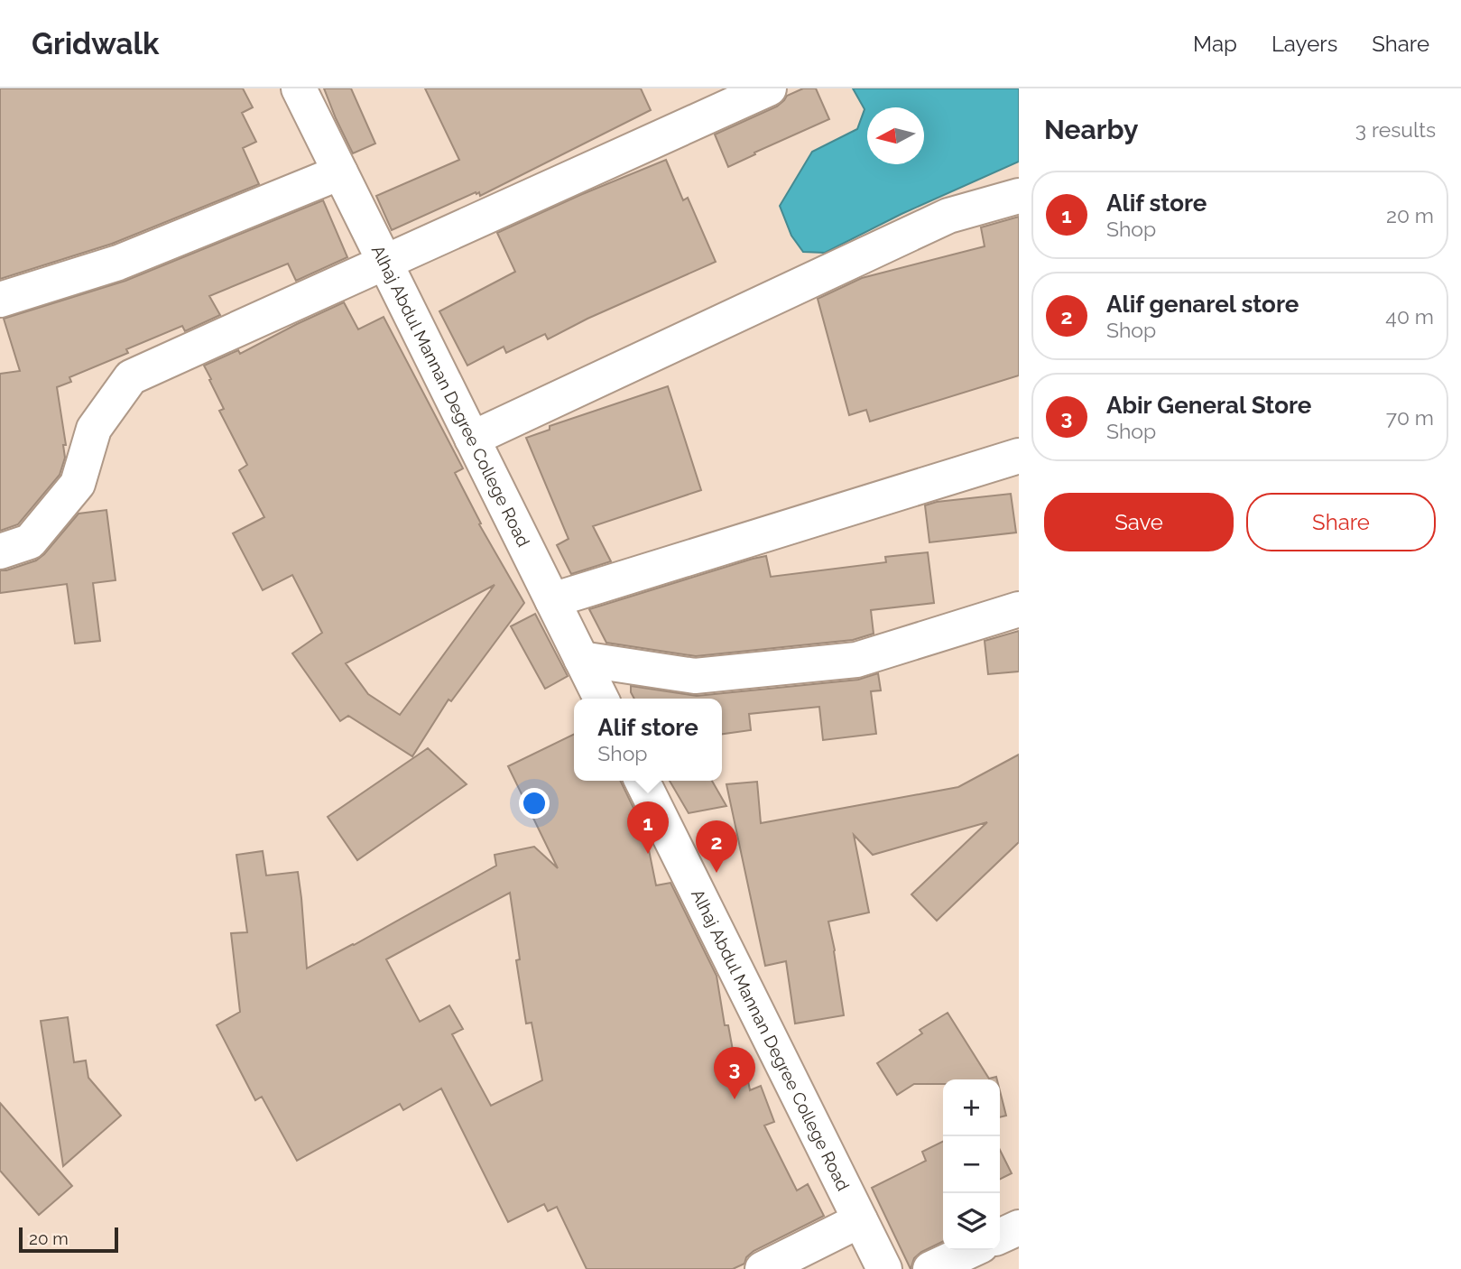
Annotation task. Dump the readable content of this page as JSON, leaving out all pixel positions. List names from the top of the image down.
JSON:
{
  "streets": {
    "street": ["Alhaj Abdul Mannan Degree College Road"]
  },
  "scale_bar": "20 m",
  "north": "left",
  "page": {
    "header": "Gridwalk",
    "nav": ["Map", "Layers", "Share"],
    "heading": ["Nearby", "3 results"],
    "list": [
      {
        "mark": "1",
        "name": "Alif store",
        "note": "Shop",
        "value": "20 m"
      },
      {
        "mark": "2",
        "name": "Alif genarel store",
        "note": "Shop",
        "value": "40 m"
      },
      {
        "mark": "3",
        "name": "Abir General Store",
        "note": "Shop",
        "value": "70 m"
      }
    ],
    "buttons": ["Save", "Share"],
    "popup": ["Alif store", "Shop"],
    "pins": ["1", "2", "3"],
    "map_buttons": ["+", "−"],
    "scale": "20 m"
  }
}
